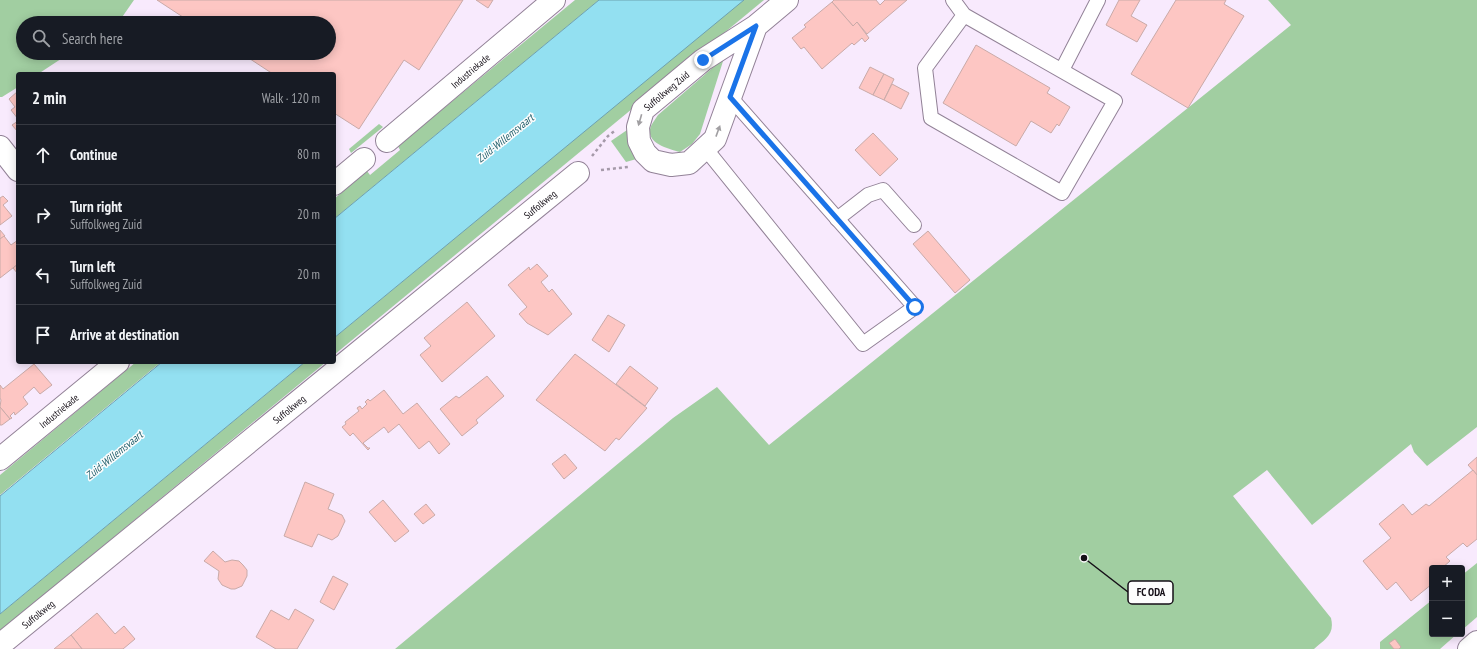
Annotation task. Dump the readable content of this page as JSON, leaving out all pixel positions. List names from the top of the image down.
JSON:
{
  "streets": {
    "street": ["Industriekade", "Suffolkweg Zuid", "Suffolkweg"]
  },
  "water": ["Zuid-Willemsvaart"],
  "places": ["FC ODA"],
  "page": {
    "search": "Search here",
    "heading": ["2 min", "Walk · 120 m"],
    "list": [
      ["Continue", "80 m"],
      ["Turn right", "Suffolkweg Zuid", "20 m"],
      ["Turn left", "Suffolkweg Zuid", "20 m"],
      "Arrive at destination"
    ],
    "map_buttons": ["+", "−"]
  }
}
